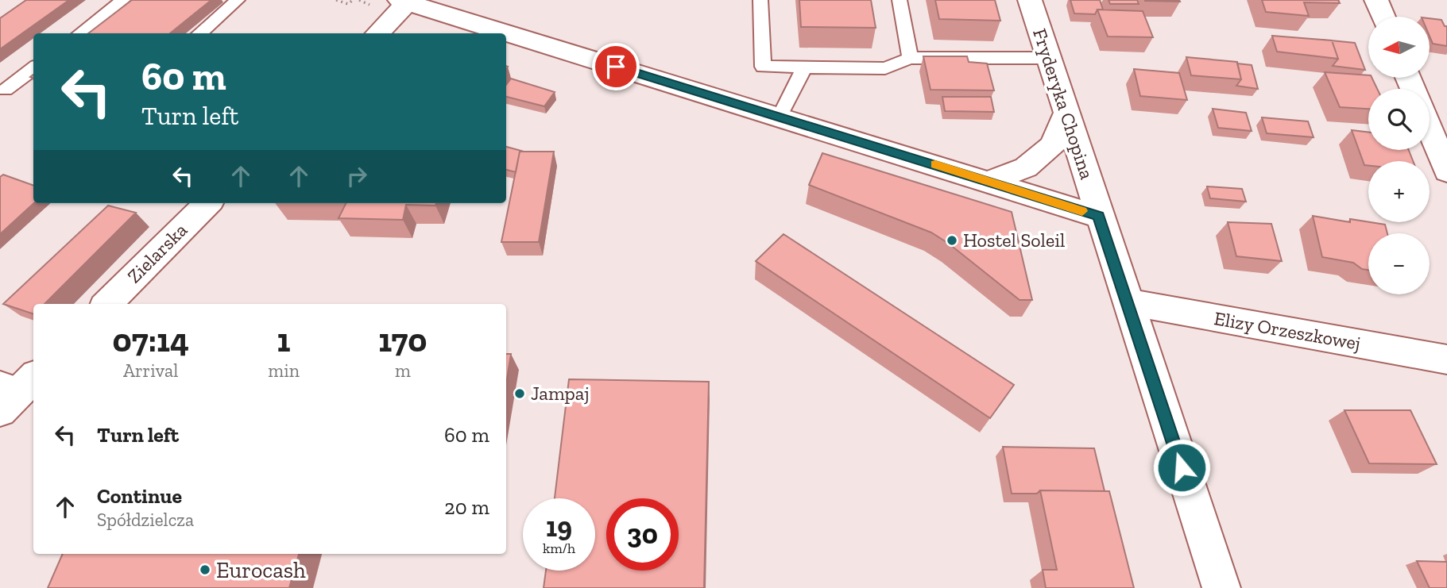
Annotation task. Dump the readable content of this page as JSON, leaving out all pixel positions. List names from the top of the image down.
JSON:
{
  "streets": {
    "street": ["Fryderyka Chopina", "Zielarska", "Elizy Orzeszkowej"]
  },
  "crossings": [
    ["Fryderyka Chopina", "Elizy Orzeszkowej"]
  ],
  "places": ["Hostel Soleil", "Jampaj", "Eurocash"],
  "north": "left",
  "page": {
    "map_buttons": ["+", "−"],
    "turn": ["60 m", "Turn left"],
    "eta": [
      "07:14",
      "Arrival",
      "1",
      "min",
      "170",
      "m"
    ],
    "list": [
      {
        "name": "Turn left",
        "value": "60 m"
      },
      {
        "name": "Continue",
        "note": "Spółdzielcza",
        "value": "20 m"
      }
    ],
    "speed": "19 km/h",
    "limit": "30"
  }
}
